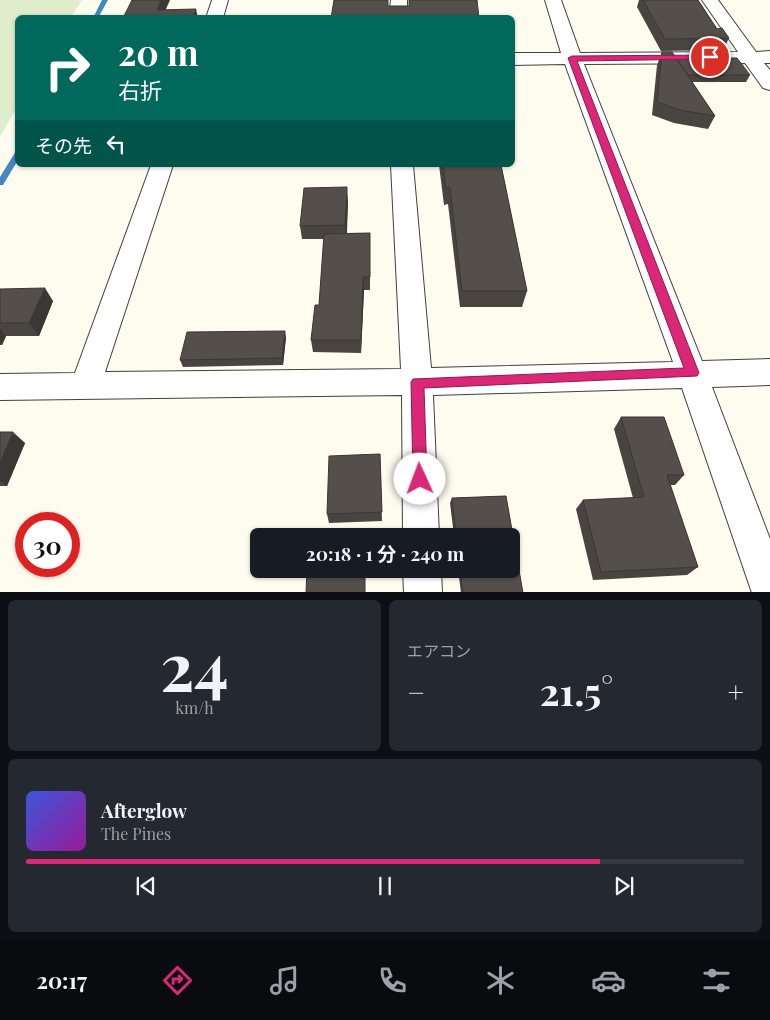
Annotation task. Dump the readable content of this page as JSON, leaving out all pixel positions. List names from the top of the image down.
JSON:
{
  "page": {
    "turn": ["20 m", "右折"],
    "then": "その先",
    "limit": "30",
    "trip": "20:18 · 1 分 · 240 m",
    "tile": [
      ["24", "km/h"],
      "エアコン"
    ],
    "heat": ["−", "21.5°", "+"],
    "song": ["Afterglow", "The Pines"],
    "tabs": "20:17"
  }
}
